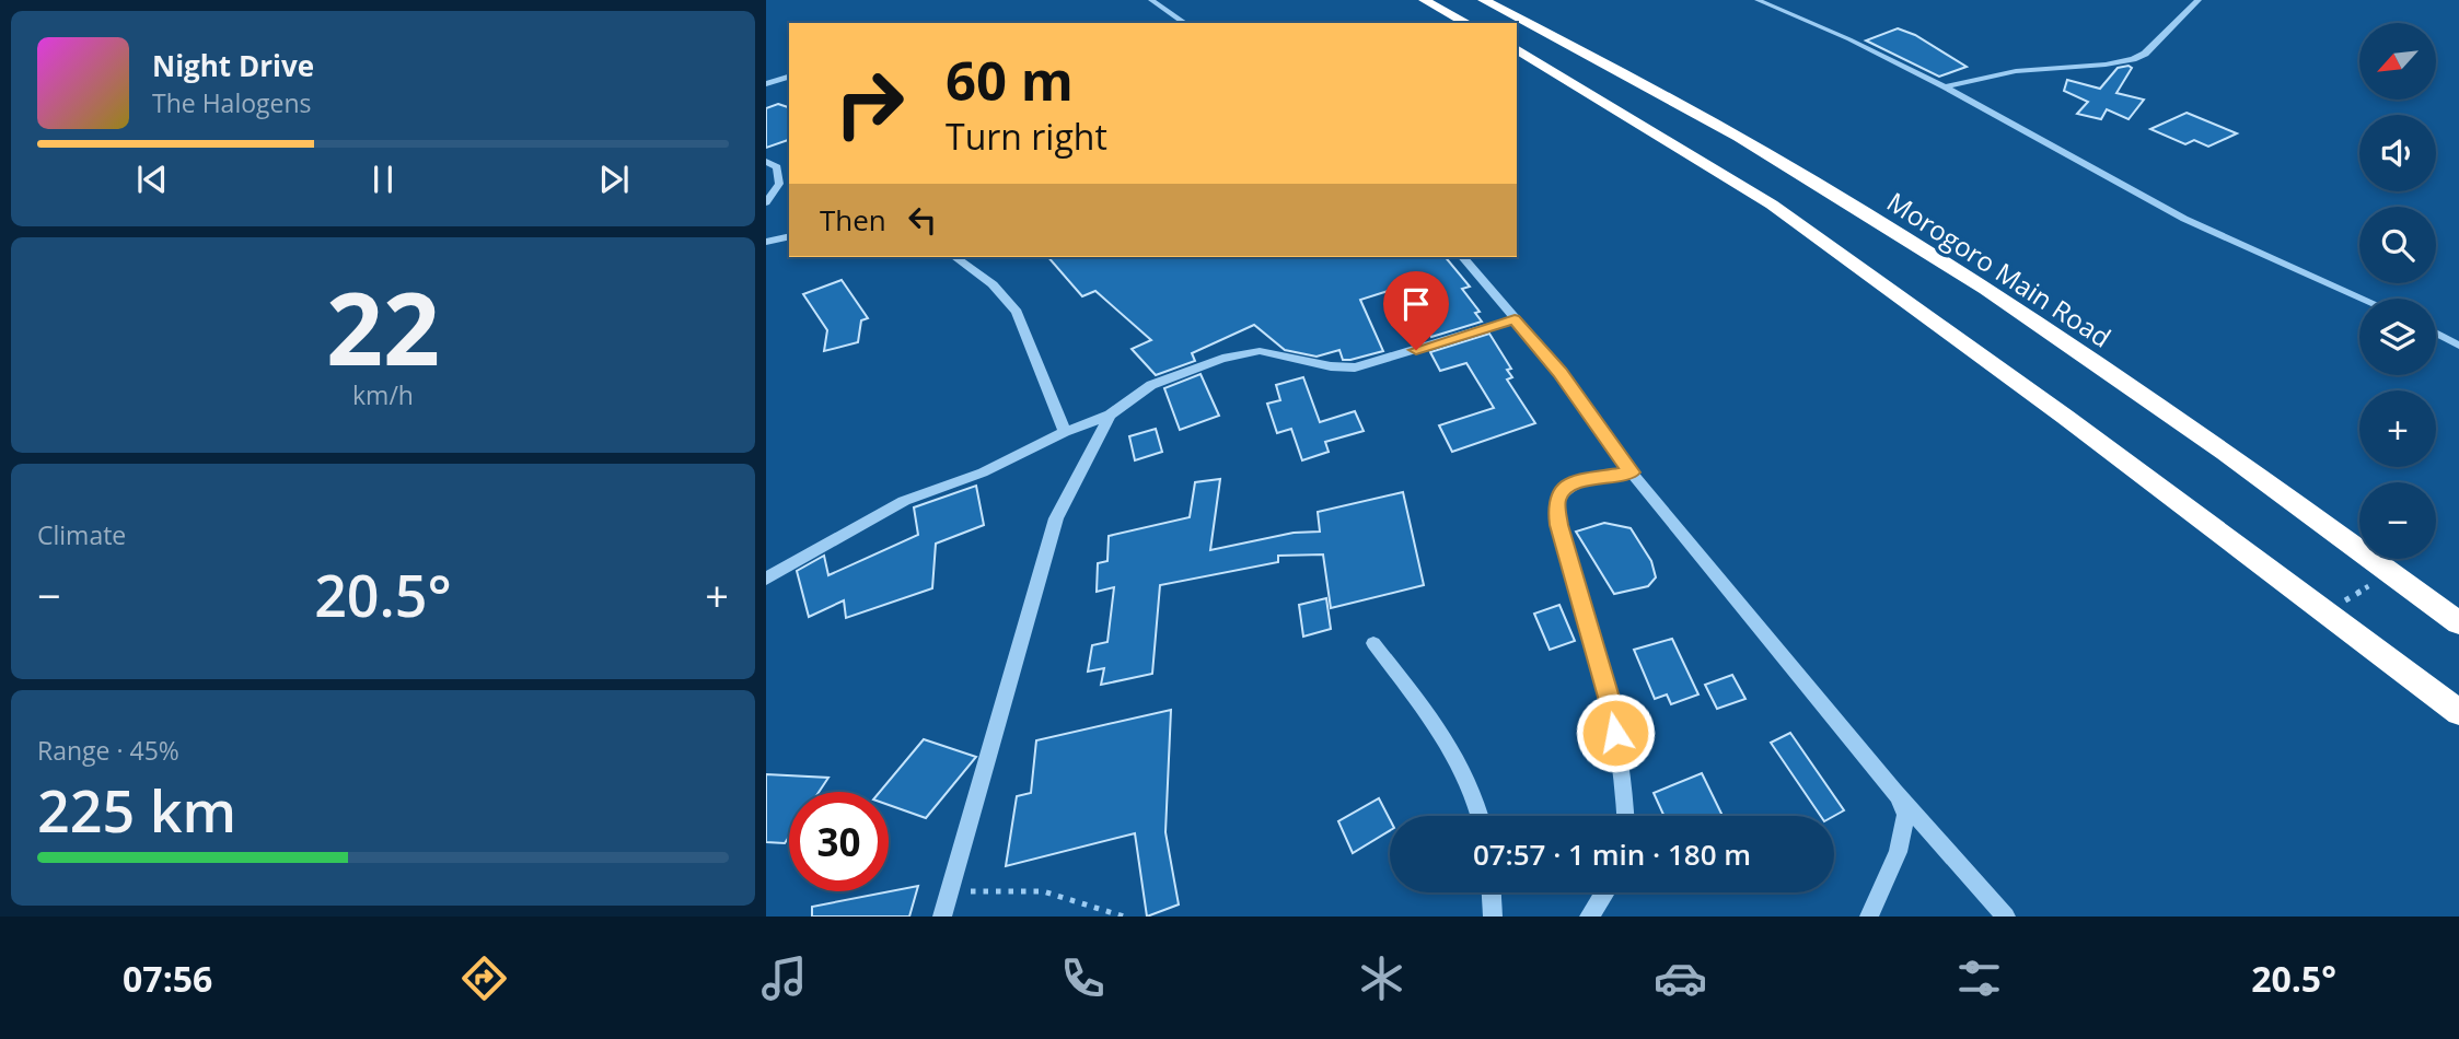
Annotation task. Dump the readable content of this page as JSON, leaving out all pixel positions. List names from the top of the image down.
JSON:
{
  "streets": {
    "highway": ["Morogoro Main Road"]
  },
  "north": "bottom left",
  "page": {
    "map_buttons": ["+", "−"],
    "turn": ["60 m", "Turn right"],
    "song": ["Night Drive", "The Halogens"],
    "then": "Then",
    "tile": [
      ["22", "km/h"],
      "Climate",
      ["Range · 45%", "225 km"]
    ],
    "heat": ["−", "20.5°", "+"],
    "limit": "30",
    "trip": "07:57 · 1 min · 180 m",
    "tabs": ["07:56", "20.5°"]
  }
}
